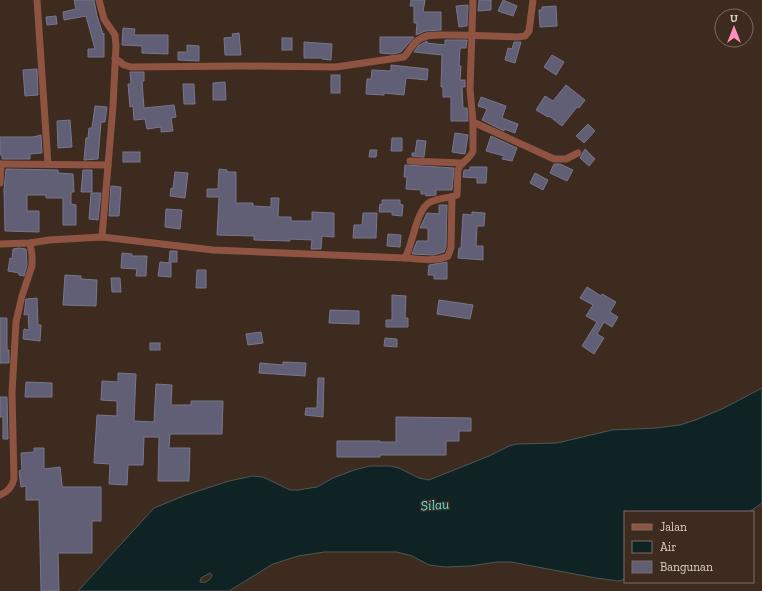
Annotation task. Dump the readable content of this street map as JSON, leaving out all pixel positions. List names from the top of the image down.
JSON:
{
  "water": ["Silau"],
  "legend": ["Jalan", "Air", "Bangunan"],
  "north": "top"
}
